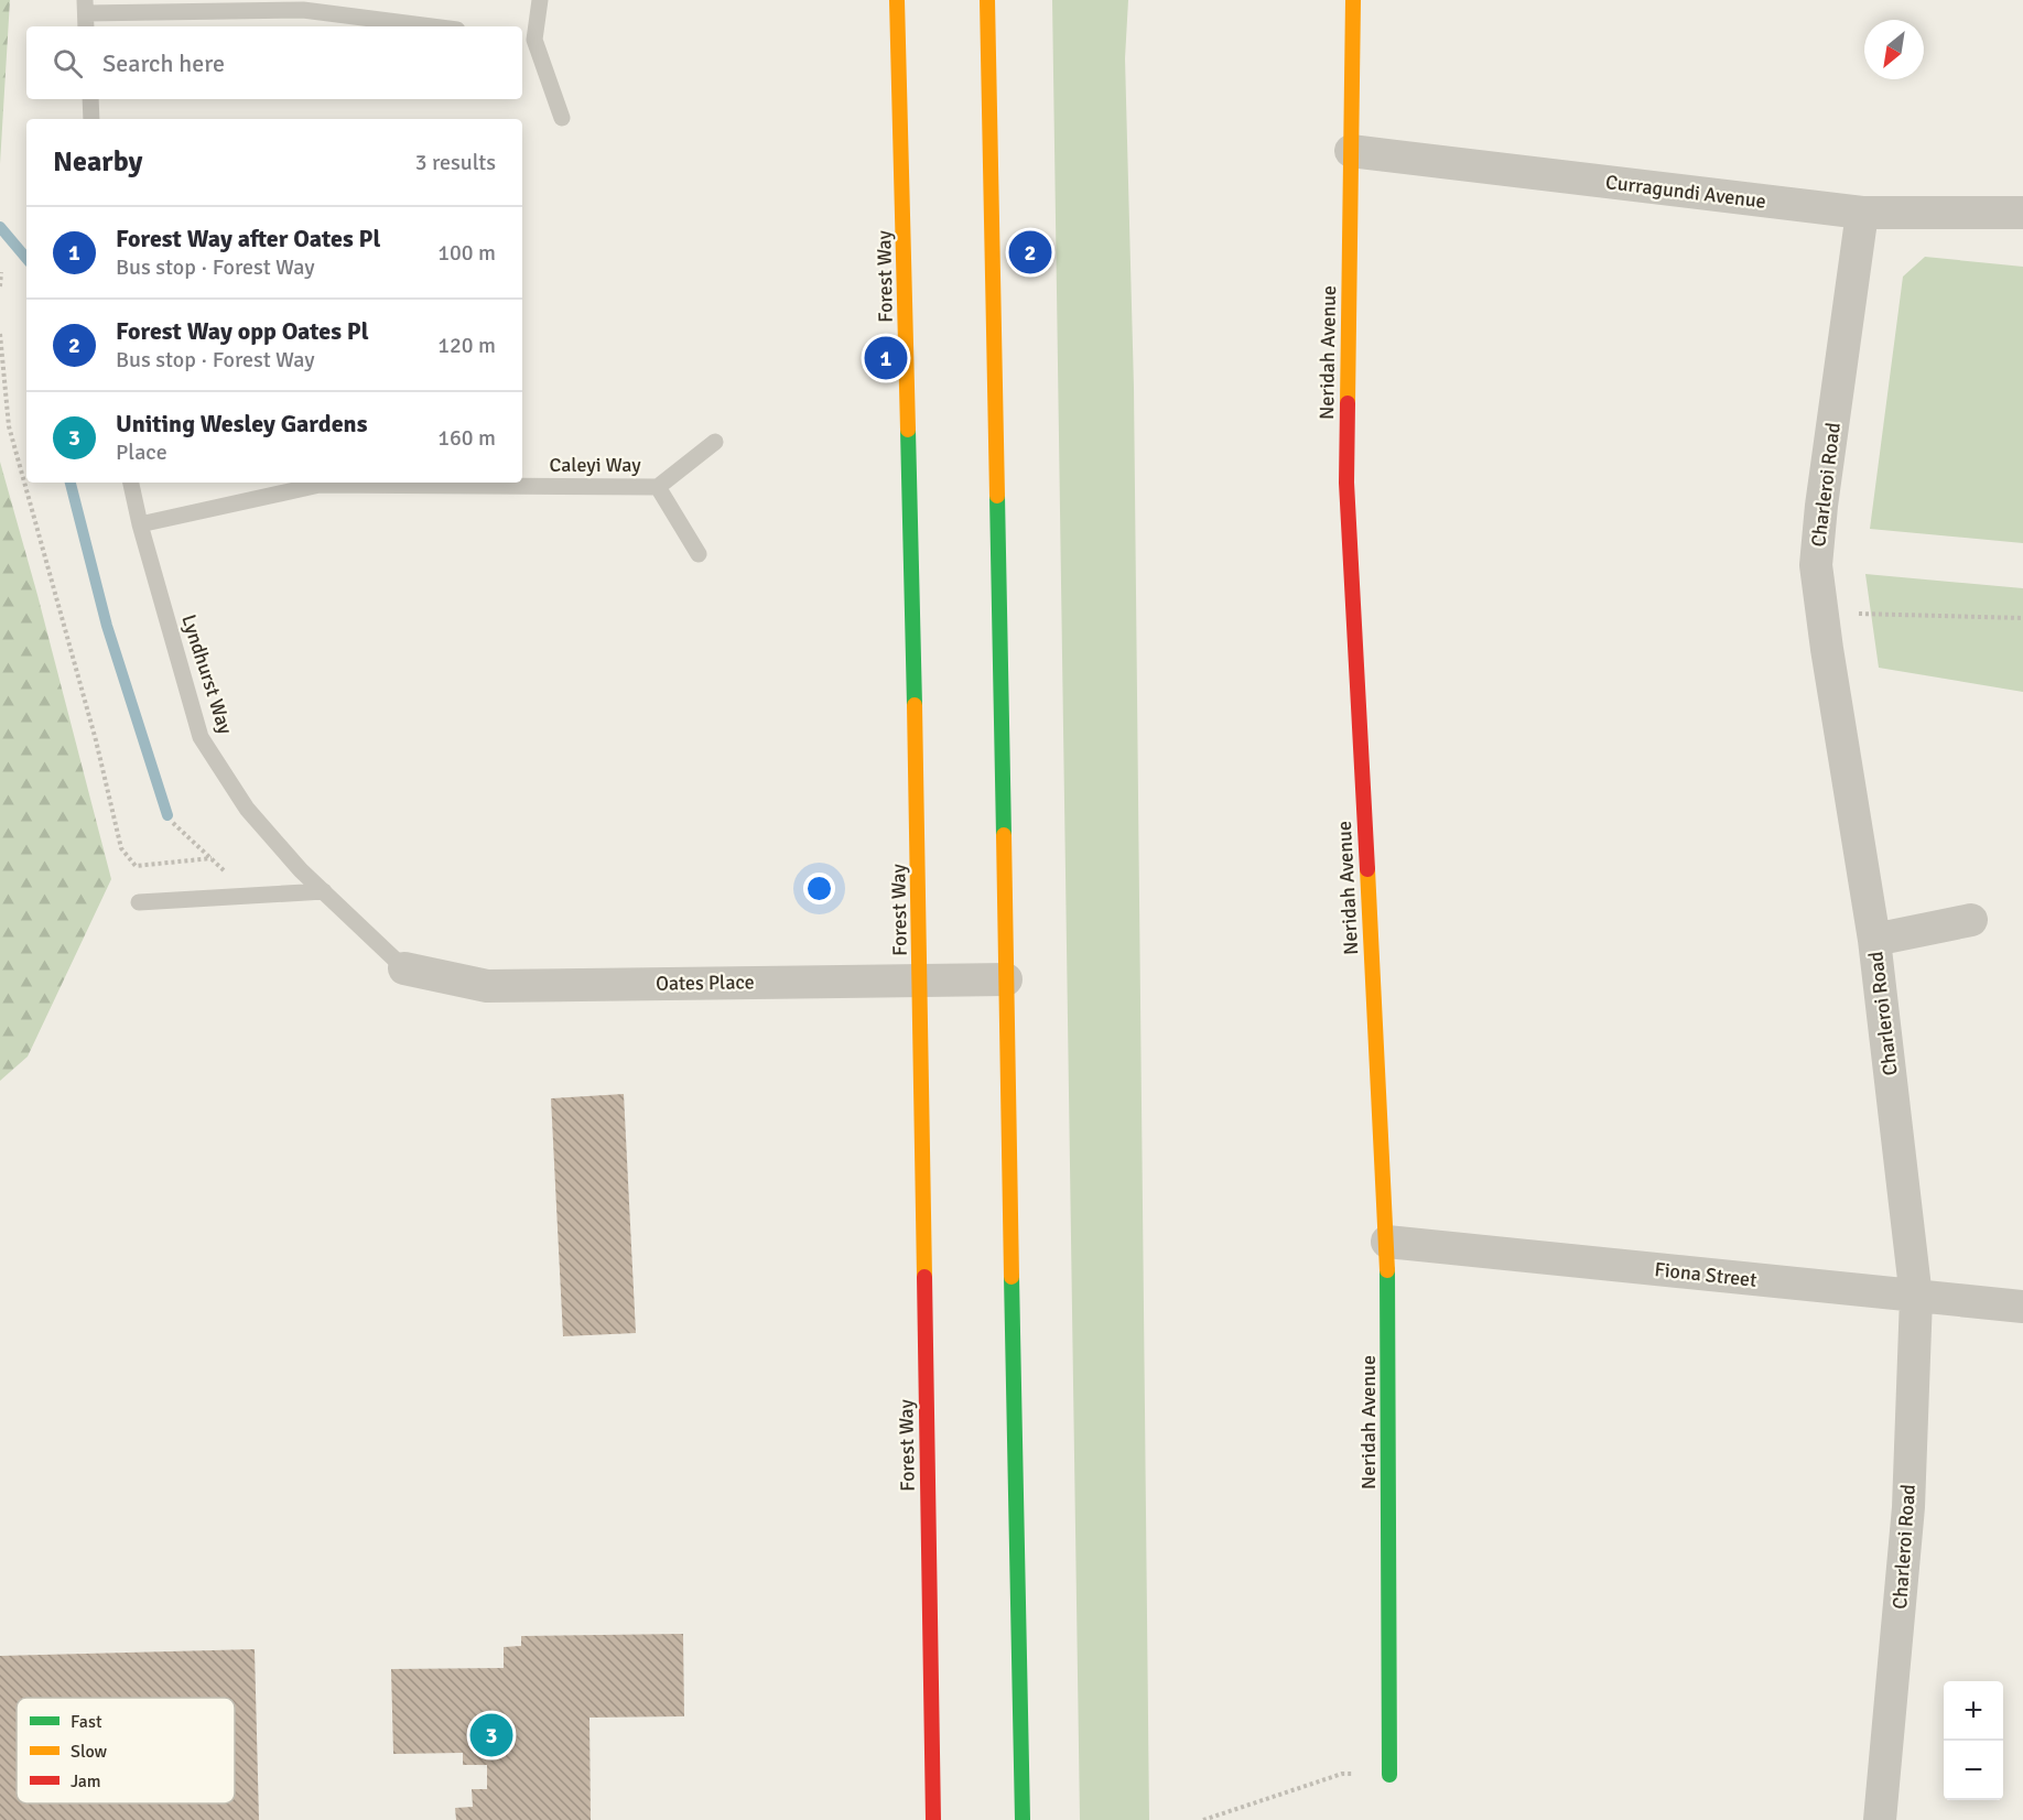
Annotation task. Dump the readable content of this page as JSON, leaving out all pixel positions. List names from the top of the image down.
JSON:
{
  "streets": {
    "main road": ["Forest Way", "Neridah Avenue"],
    "street": [
      "Curragundi Avenue",
      "Charleroi Road",
      "Oates Place",
      "Fiona Street"
    ],
    "lane": ["Caleyi Way", "Lyndhurst Way"]
  },
  "crossings": [
    ["Curragundi Avenue", "Neridah Avenue"],
    ["Curragundi Avenue", "Charleroi Road"],
    ["Forest Way", "Oates Place"],
    ["Neridah Avenue", "Fiona Street"],
    ["Caleyi Way", "Lyndhurst Way"],
    ["Charleroi Road", "Fiona Street"],
    ["Lyndhurst Way", "Oates Place"]
  ],
  "legend": ["Fast", "Slow", "Jam"],
  "north": "bottom left",
  "page": {
    "search": "Search here",
    "heading": ["Nearby", "3 results"],
    "list": [
      {
        "mark": "1",
        "name": "Forest Way after Oates Pl",
        "note": "Bus stop · Forest Way",
        "value": "100 m"
      },
      {
        "mark": "2",
        "name": "Forest Way opp Oates Pl",
        "note": "Bus stop · Forest Way",
        "value": "120 m"
      },
      {
        "mark": "3",
        "name": "Uniting Wesley Gardens",
        "note": "Place",
        "value": "160 m"
      }
    ],
    "pins": ["2", "1", "3"],
    "map_buttons": ["+", "−"]
  }
}
